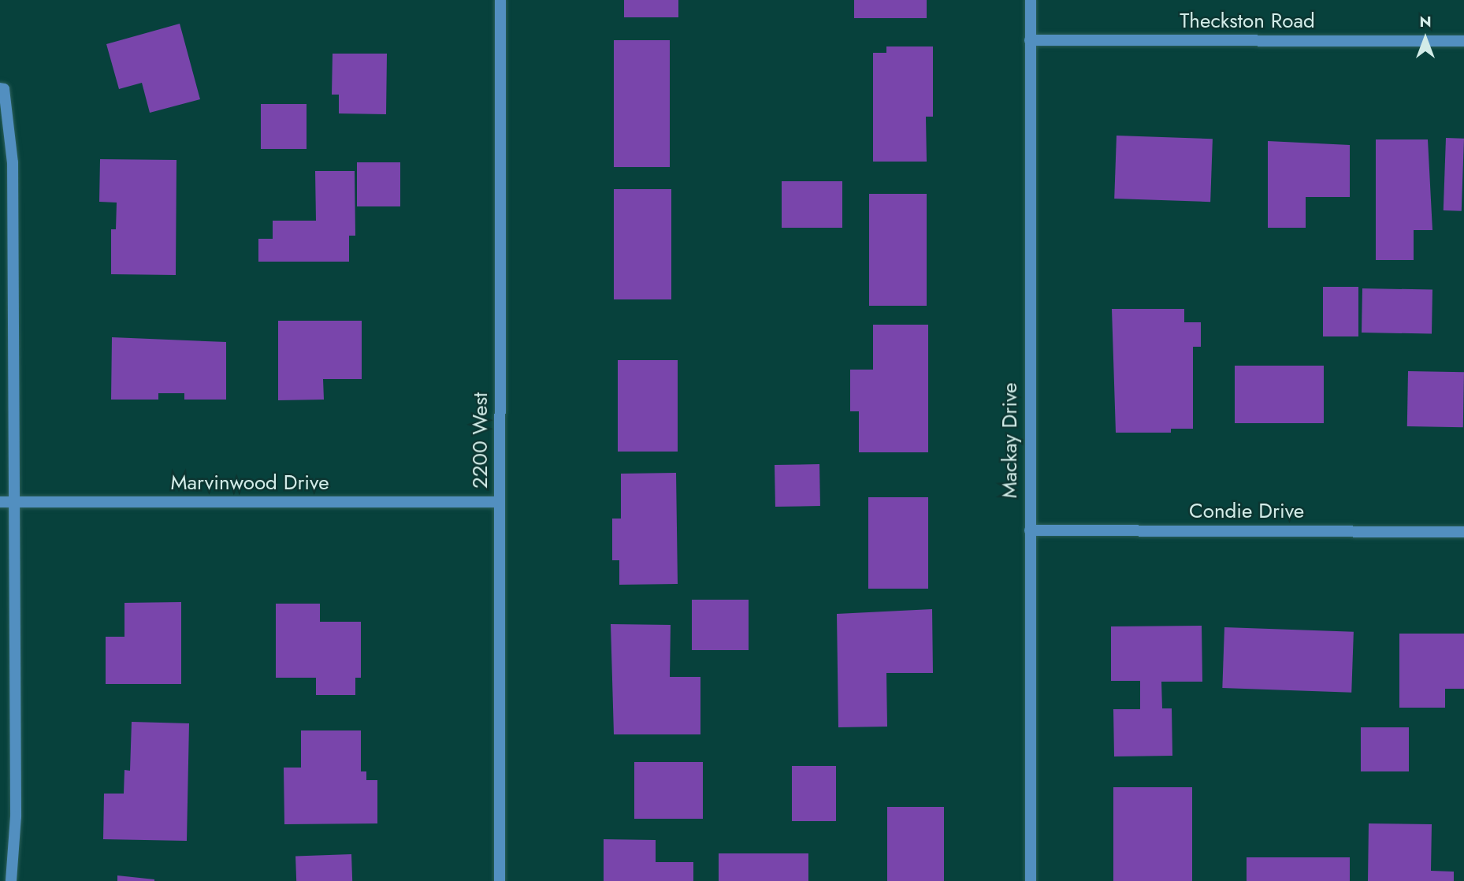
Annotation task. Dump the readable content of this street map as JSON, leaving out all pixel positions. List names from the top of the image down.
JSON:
{
  "streets": {
    "street": [
      "Theckston Road",
      "2200 West",
      "Mackay Drive",
      "Marvinwood Drive",
      "Condie Drive"
    ]
  },
  "crossings": [
    ["Theckston Road", "Mackay Drive"],
    ["2200 West", "Marvinwood Drive"],
    ["Mackay Drive", "Condie Drive"]
  ],
  "north": "top"
}
